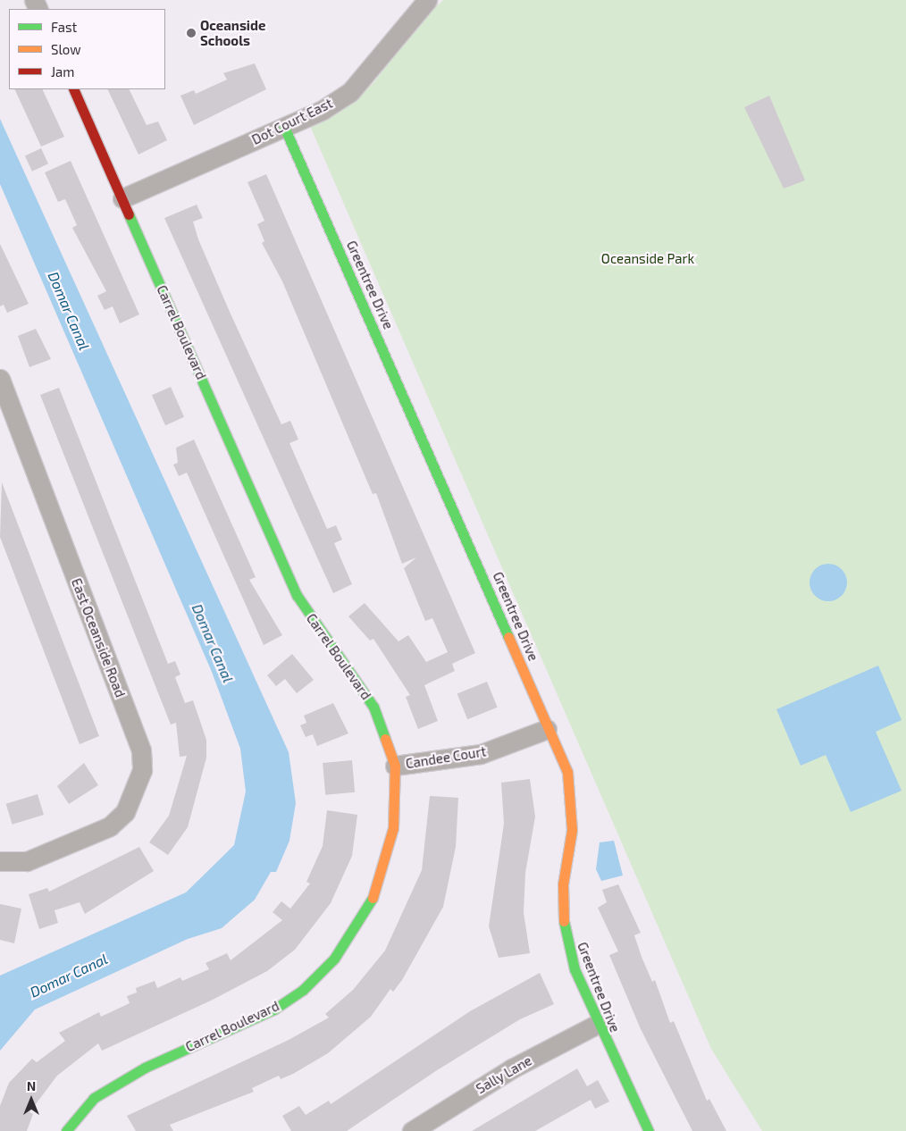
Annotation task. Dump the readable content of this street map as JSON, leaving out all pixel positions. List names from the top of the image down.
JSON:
{
  "streets": {
    "street": [
      "Dot Court East",
      "Greentree Drive",
      "Carrel Boulevard",
      "East Oceanside Road",
      "Candee Court",
      "Sally Lane"
    ]
  },
  "crossings": [
    ["Dot Court East", "Greentree Drive"],
    ["Dot Court East", "Carrel Boulevard"],
    ["Greentree Drive", "Candee Court"],
    ["Greentree Drive", "Sally Lane"],
    ["Carrel Boulevard", "Candee Court"]
  ],
  "water": ["Domar Canal"],
  "parks": ["Oceanside Park"],
  "places": ["Oceanside Schools"],
  "legend": ["Fast", "Slow", "Jam"],
  "north": "top"
}
